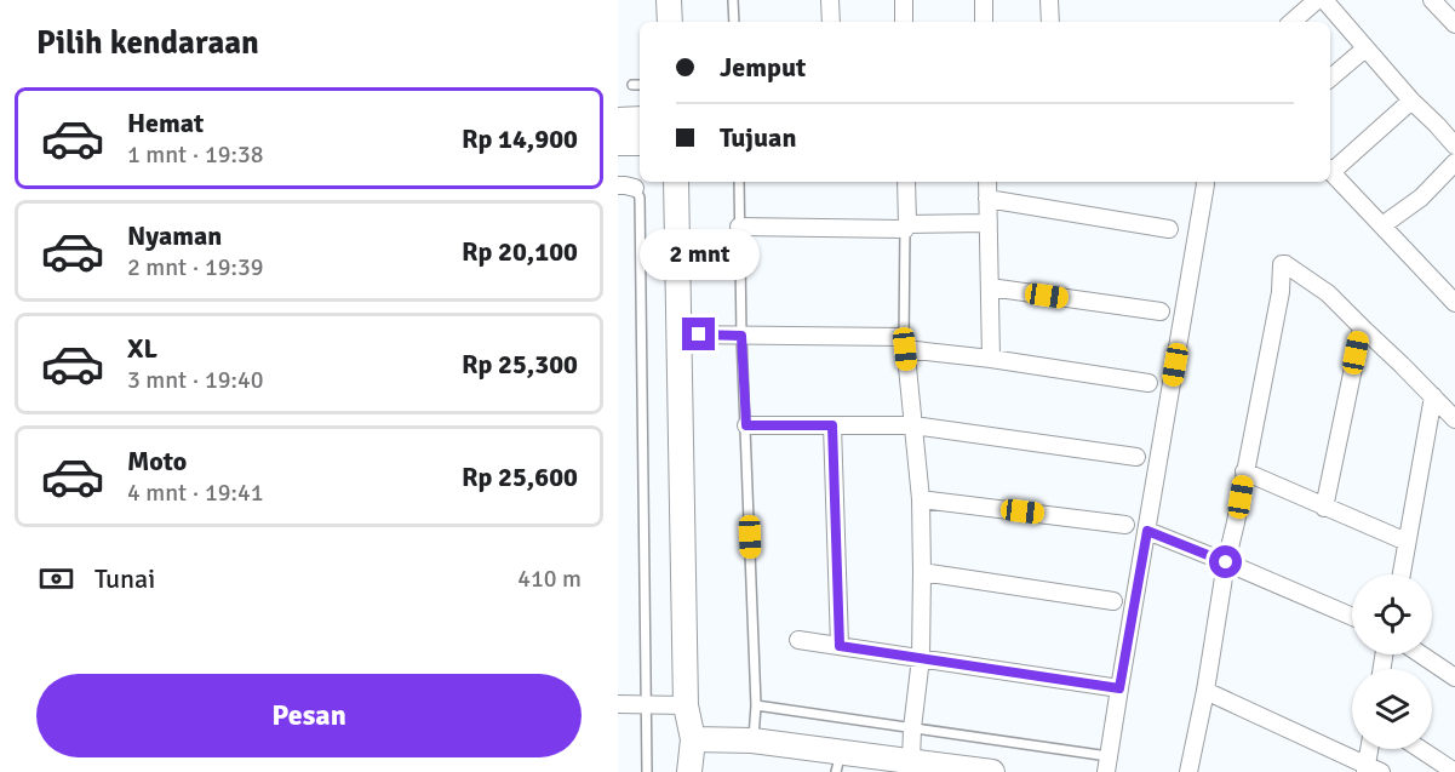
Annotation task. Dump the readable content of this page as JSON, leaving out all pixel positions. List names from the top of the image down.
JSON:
{
  "page": {
    "heading": "Pilih kendaraan",
    "banner": ["Jemput", "Tujuan"],
    "list": [
      {
        "name": "Hemat",
        "note": "1 mnt · 19:38",
        "value": "Rp 14,900"
      },
      {
        "name": "Nyaman",
        "note": "2 mnt · 19:39",
        "value": "Rp 20,100"
      },
      {
        "name": "XL",
        "note": "3 mnt · 19:40",
        "value": "Rp 25,300"
      },
      {
        "name": "Moto",
        "note": "4 mnt · 19:41",
        "value": "Rp 25,600"
      }
    ],
    "bubble": "2 mnt",
    "pay": ["Tunai", "410 m"],
    "buttons": "Pesan"
  }
}
